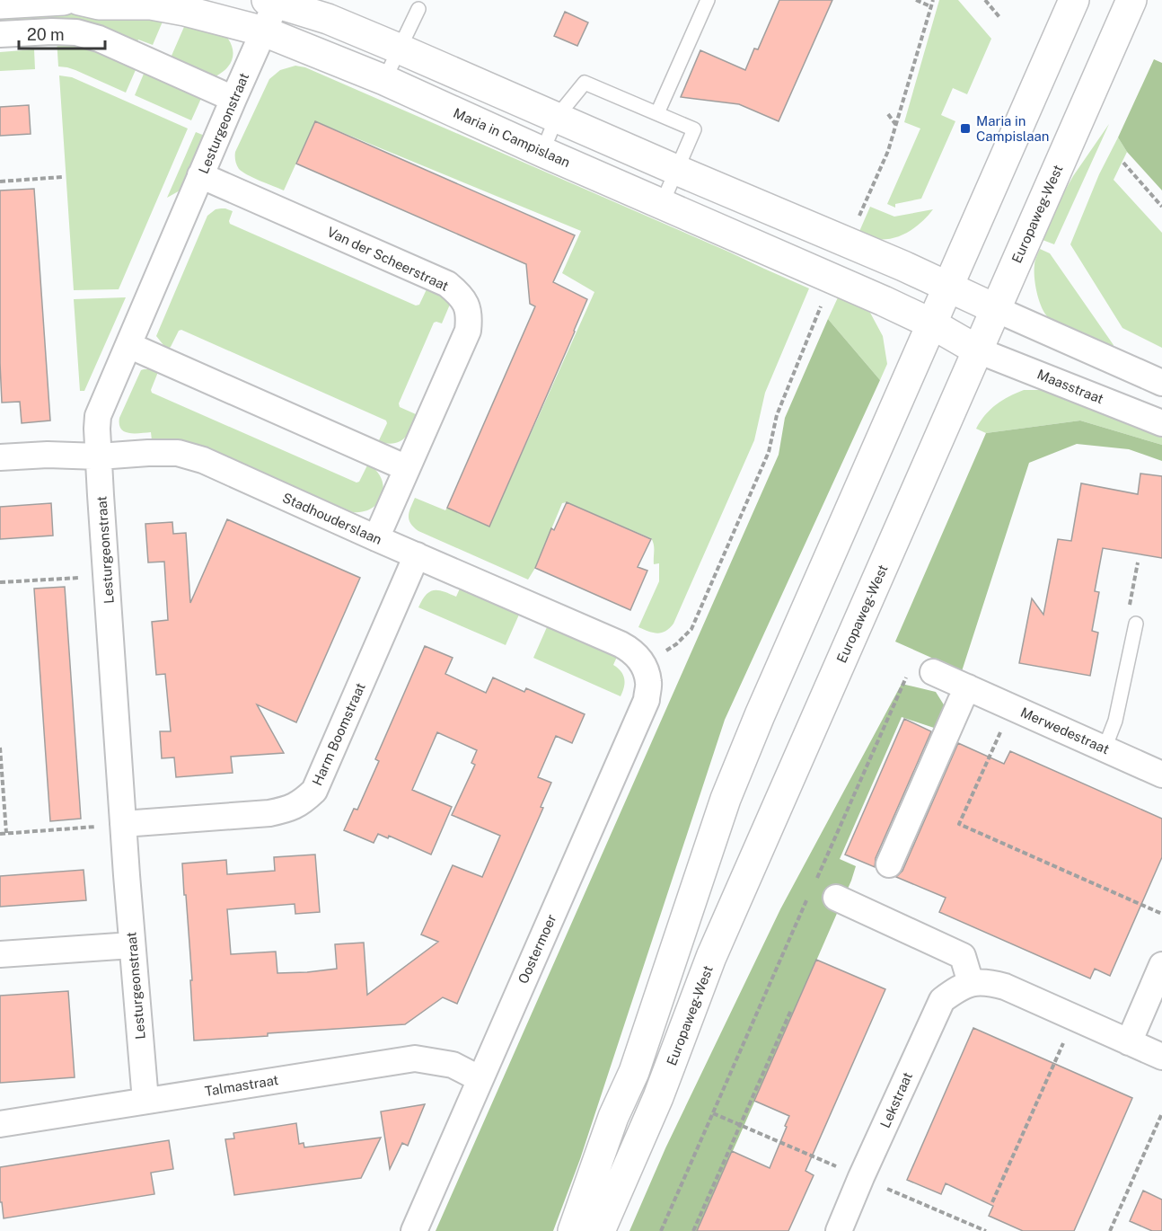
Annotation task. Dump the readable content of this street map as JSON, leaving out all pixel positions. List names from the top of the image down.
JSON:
{
  "streets": {
    "main road": ["Maria in Campislaan", "Europaweg-West"],
    "street": [
      "Lesturgeonstraat",
      "Van der Scheerstraat",
      "Maasstraat",
      "Stadhouderslaan",
      "Merwedestraat",
      "Harm Boomstraat",
      "Oostermoer",
      "Talmastraat",
      "Lekstraat"
    ]
  },
  "crossings": [
    ["Lesturgeonstraat", "Maria in Campislaan"],
    ["Lesturgeonstraat", "Van der Scheerstraat"],
    ["Lesturgeonstraat", "Stadhouderslaan"],
    ["Lesturgeonstraat", "Harm Boomstraat"],
    ["Lesturgeonstraat", "Talmastraat"],
    ["Maria in Campislaan", "Europaweg-West"],
    ["Maria in Campislaan", "Maasstraat"],
    ["Europaweg-West", "Maasstraat"],
    ["Van der Scheerstraat", "Stadhouderslaan"],
    ["Stadhouderslaan", "Harm Boomstraat"],
    ["Stadhouderslaan", "Oostermoer"],
    ["Oostermoer", "Talmastraat"]
  ],
  "places": {
    "transit": ["Maria in Campislaan"]
  },
  "scale_bar": "20 m"
}
